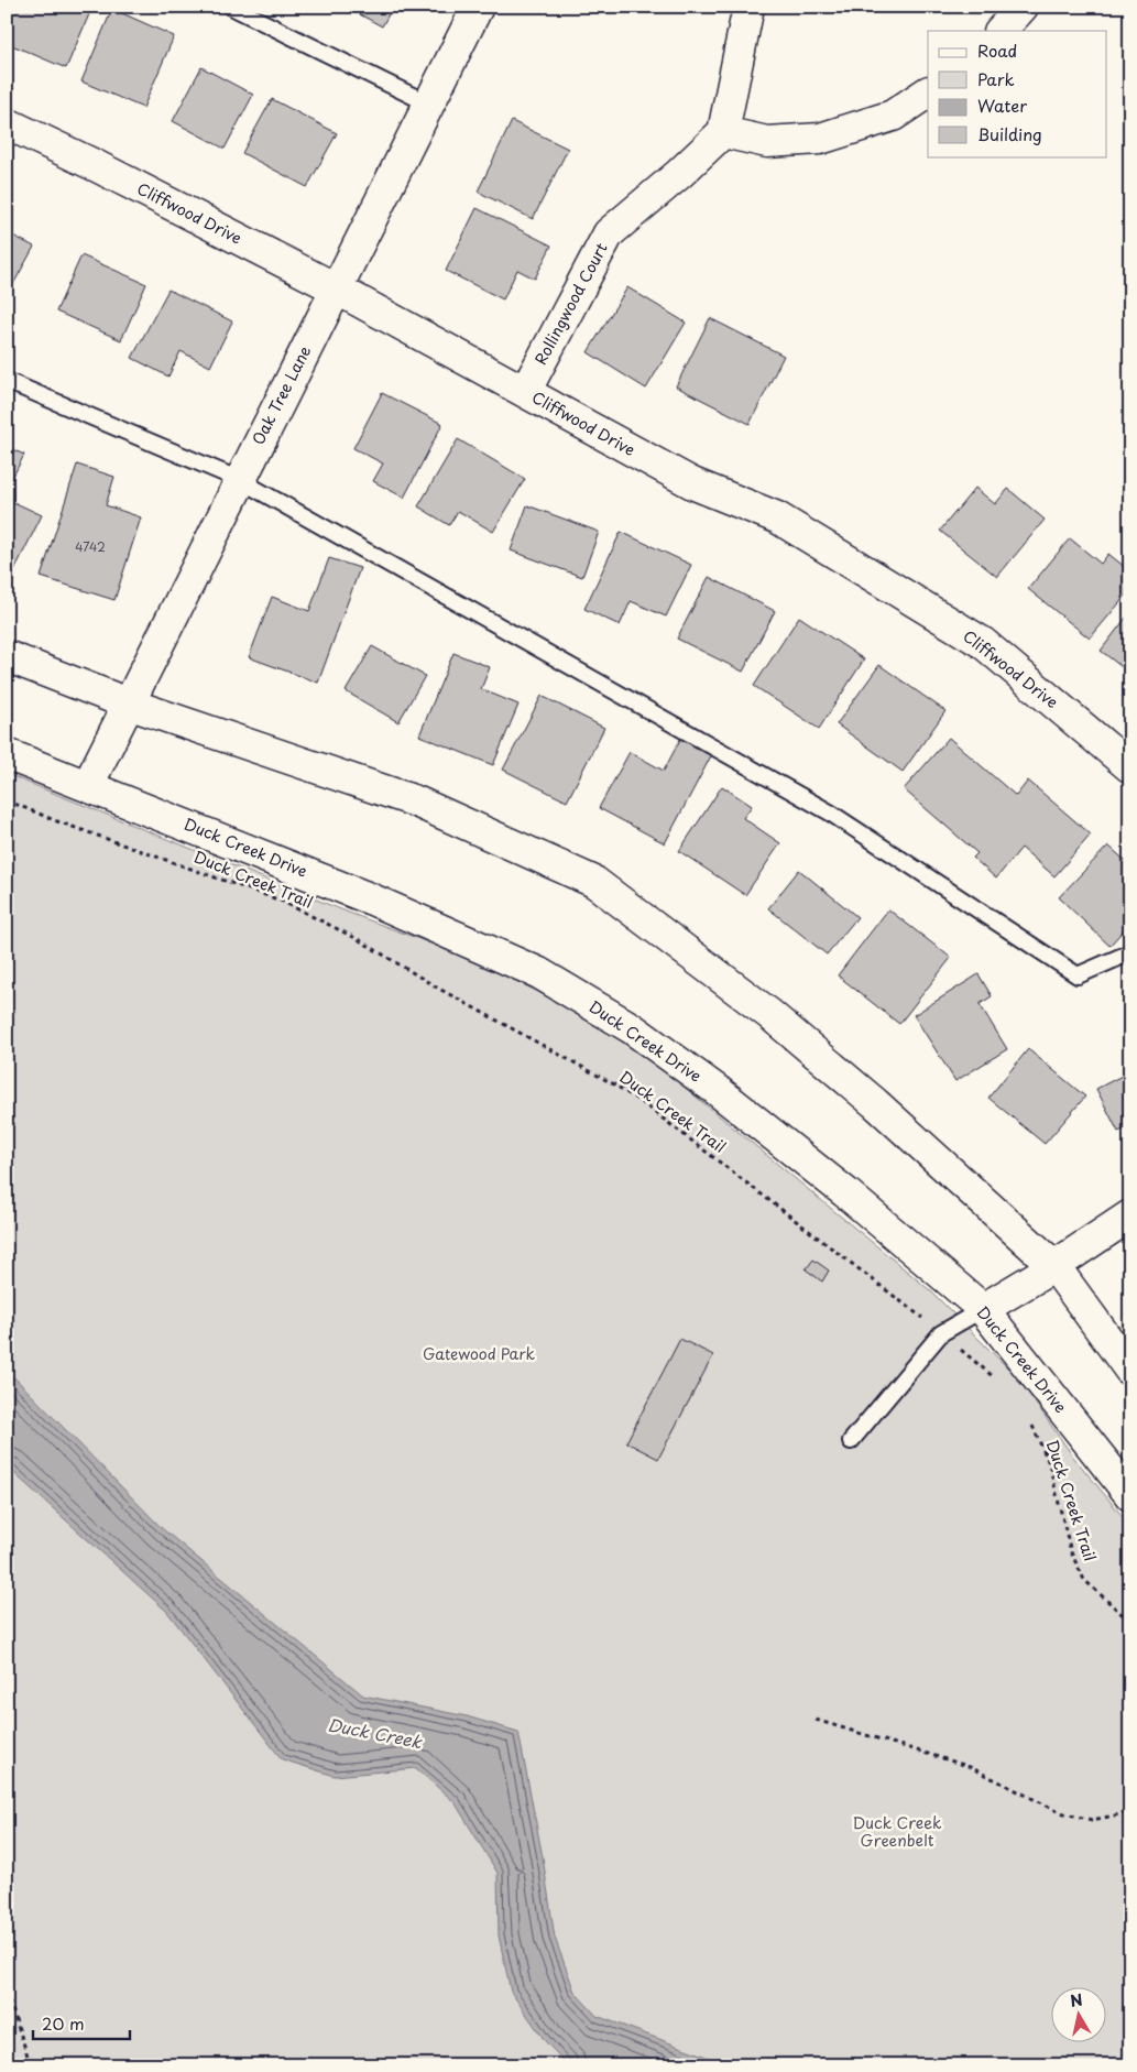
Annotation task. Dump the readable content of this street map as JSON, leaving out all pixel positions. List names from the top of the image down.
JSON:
{
  "streets": {
    "street": [
      "Cliffwood Drive",
      "Rollingwood Court",
      "Oak Tree Lane",
      "Duck Creek Drive"
    ],
    "path": ["Duck Creek Trail"]
  },
  "crossings": [
    ["Cliffwood Drive", "Rollingwood Court"],
    ["Cliffwood Drive", "Oak Tree Lane"],
    ["Oak Tree Lane", "Duck Creek Drive"]
  ],
  "water": ["Duck Creek"],
  "parks": ["Gatewood Park", "Duck Creek Greenbelt"],
  "house_numbers": ["4742"],
  "legend": [
    "Road",
    "Park",
    "Water",
    "Building"
  ],
  "scale_bar": "20 m",
  "north": "top"
}
